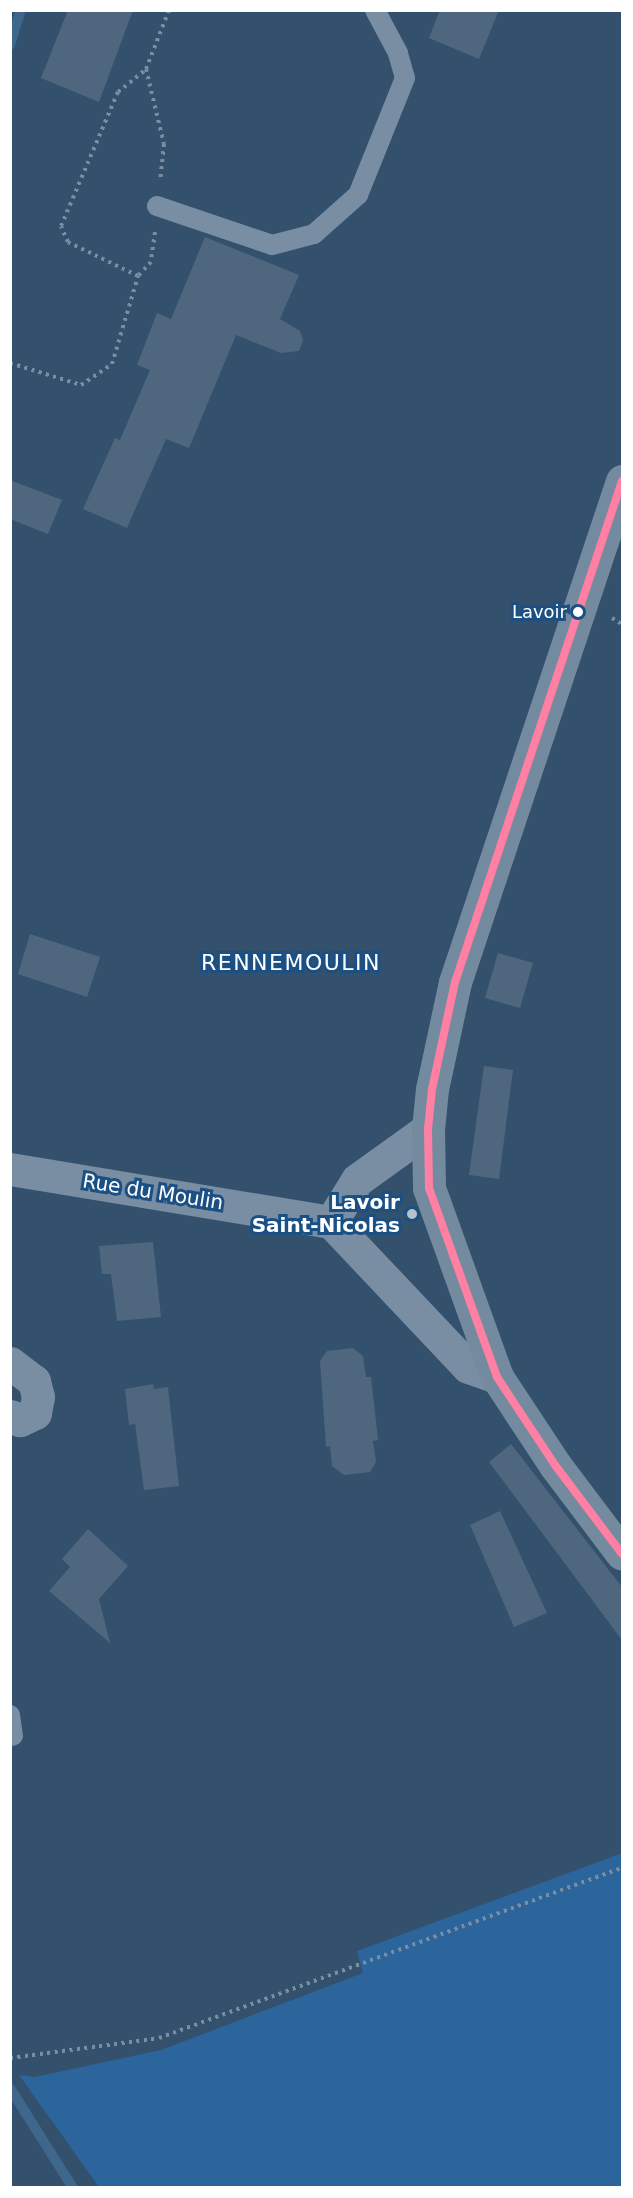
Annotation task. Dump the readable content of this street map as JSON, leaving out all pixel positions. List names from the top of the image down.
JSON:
{
  "streets": {
    "street": ["Rue du Moulin"]
  },
  "districts": ["RENNEMOULIN"],
  "places": ["Lavoir", "Lavoir Saint-Nicolas"]
}
